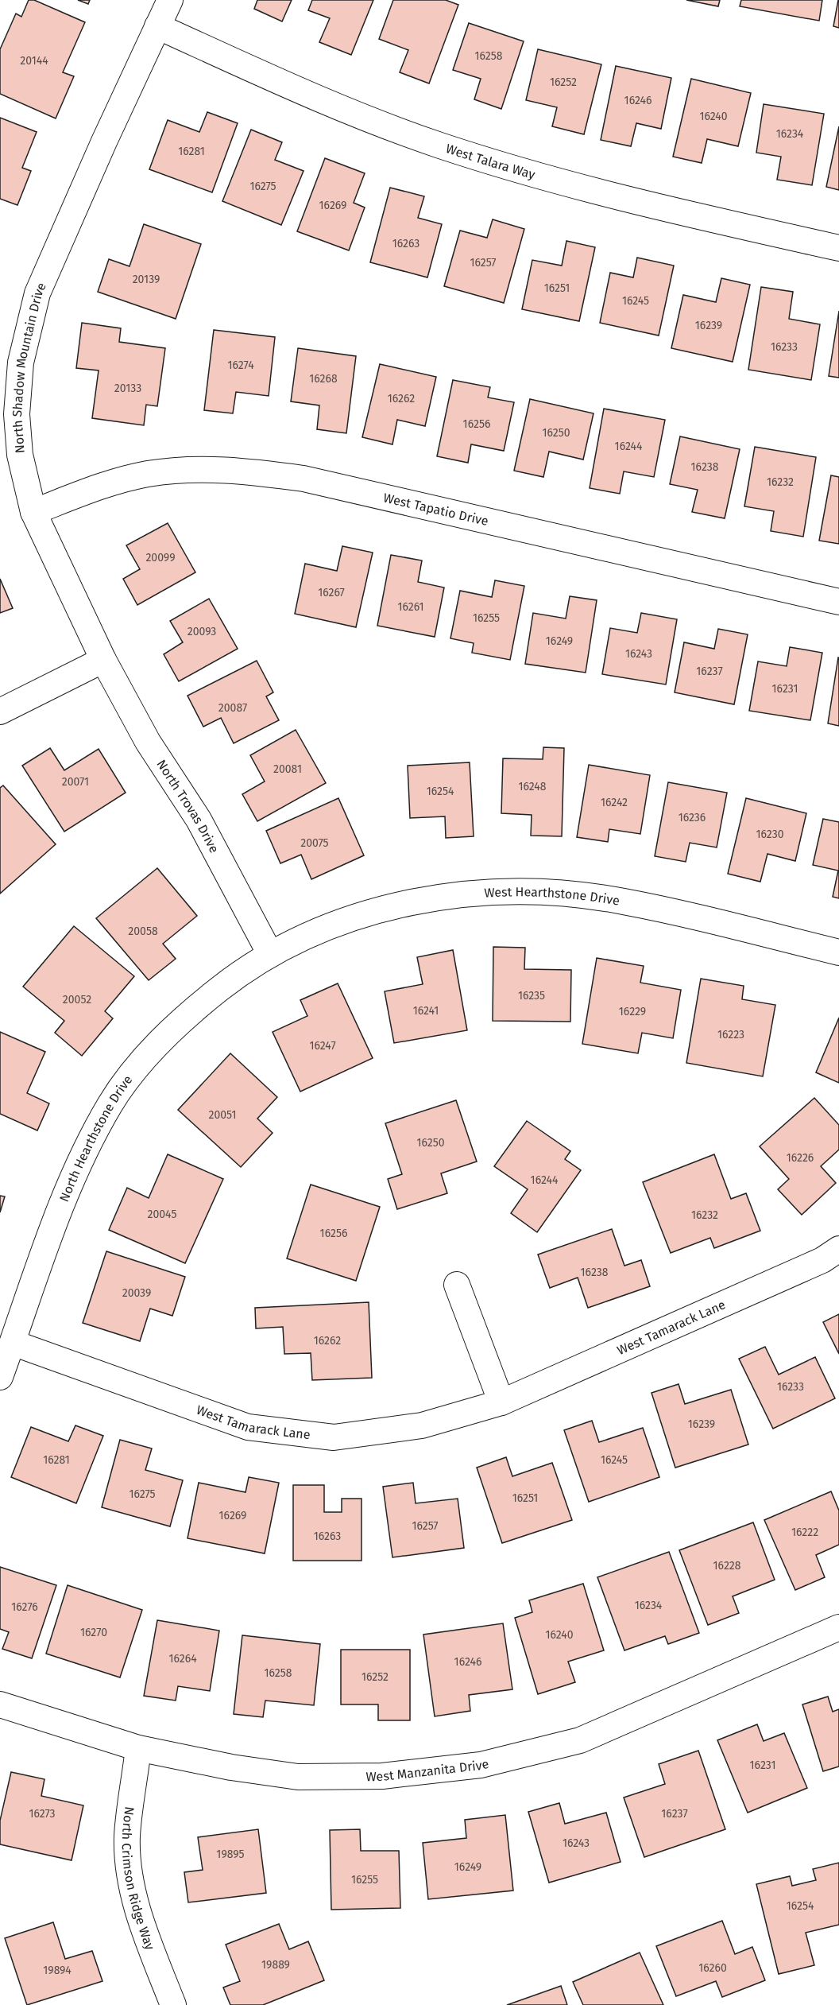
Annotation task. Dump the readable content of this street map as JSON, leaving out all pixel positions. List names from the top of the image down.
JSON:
{
  "streets": {
    "street": [
      "West Talara Way",
      "North Shadow Mountain Drive",
      "West Tapatio Drive",
      "North Trovas Drive",
      "West Hearthstone Drive",
      "North Hearthstone Drive",
      "West Tamarack Lane",
      "West Manzanita Drive",
      "North Crimson Ridge Way"
    ]
  },
  "crossings": [
    ["West Talara Way", "North Shadow Mountain Drive"],
    ["North Shadow Mountain Drive", "West Tapatio Drive"],
    ["North Shadow Mountain Drive", "North Trovas Drive"],
    ["North Trovas Drive", "West Hearthstone Drive"],
    ["North Trovas Drive", "North Hearthstone Drive"],
    ["West Hearthstone Drive", "North Hearthstone Drive"],
    ["North Hearthstone Drive", "West Tamarack Lane"],
    ["West Manzanita Drive", "North Crimson Ridge Way"]
  ],
  "house_numbers": [
    "16258",
    "20144",
    "16252",
    "16246",
    "16240",
    "16234",
    "16281",
    "16275",
    "16269",
    "16263",
    "16257",
    "20139",
    "16251",
    "16245",
    "16239",
    "16233",
    "16274",
    "16268",
    "20133",
    "16262",
    "16256",
    "16250",
    "16244",
    "16238",
    "16232",
    "20099",
    "16267",
    "16261",
    "16255",
    "20093",
    "16249",
    "16243",
    "16237",
    "16231",
    "20087",
    "20081",
    "20071",
    "16248",
    "16254",
    "16242",
    "16236",
    "16230",
    "20075",
    "20058",
    "16235",
    "20052",
    "16241",
    "16229",
    "16223",
    "16247",
    "20051",
    "16250",
    "16226",
    "16244",
    "20045",
    "16232",
    "16256",
    "16238",
    "20039",
    "16262",
    "16233",
    "16239",
    "16281",
    "16245",
    "16275",
    "16251",
    "16269",
    "16257",
    "16222",
    "16263",
    "16228",
    "16234",
    "16276",
    "16270",
    "16240",
    "16264",
    "16246",
    "16258",
    "16252",
    "16231",
    "16273",
    "16237",
    "16243",
    "19895",
    "16249",
    "16255",
    "16254",
    "19889",
    "16260",
    "19894"
  ]
}
